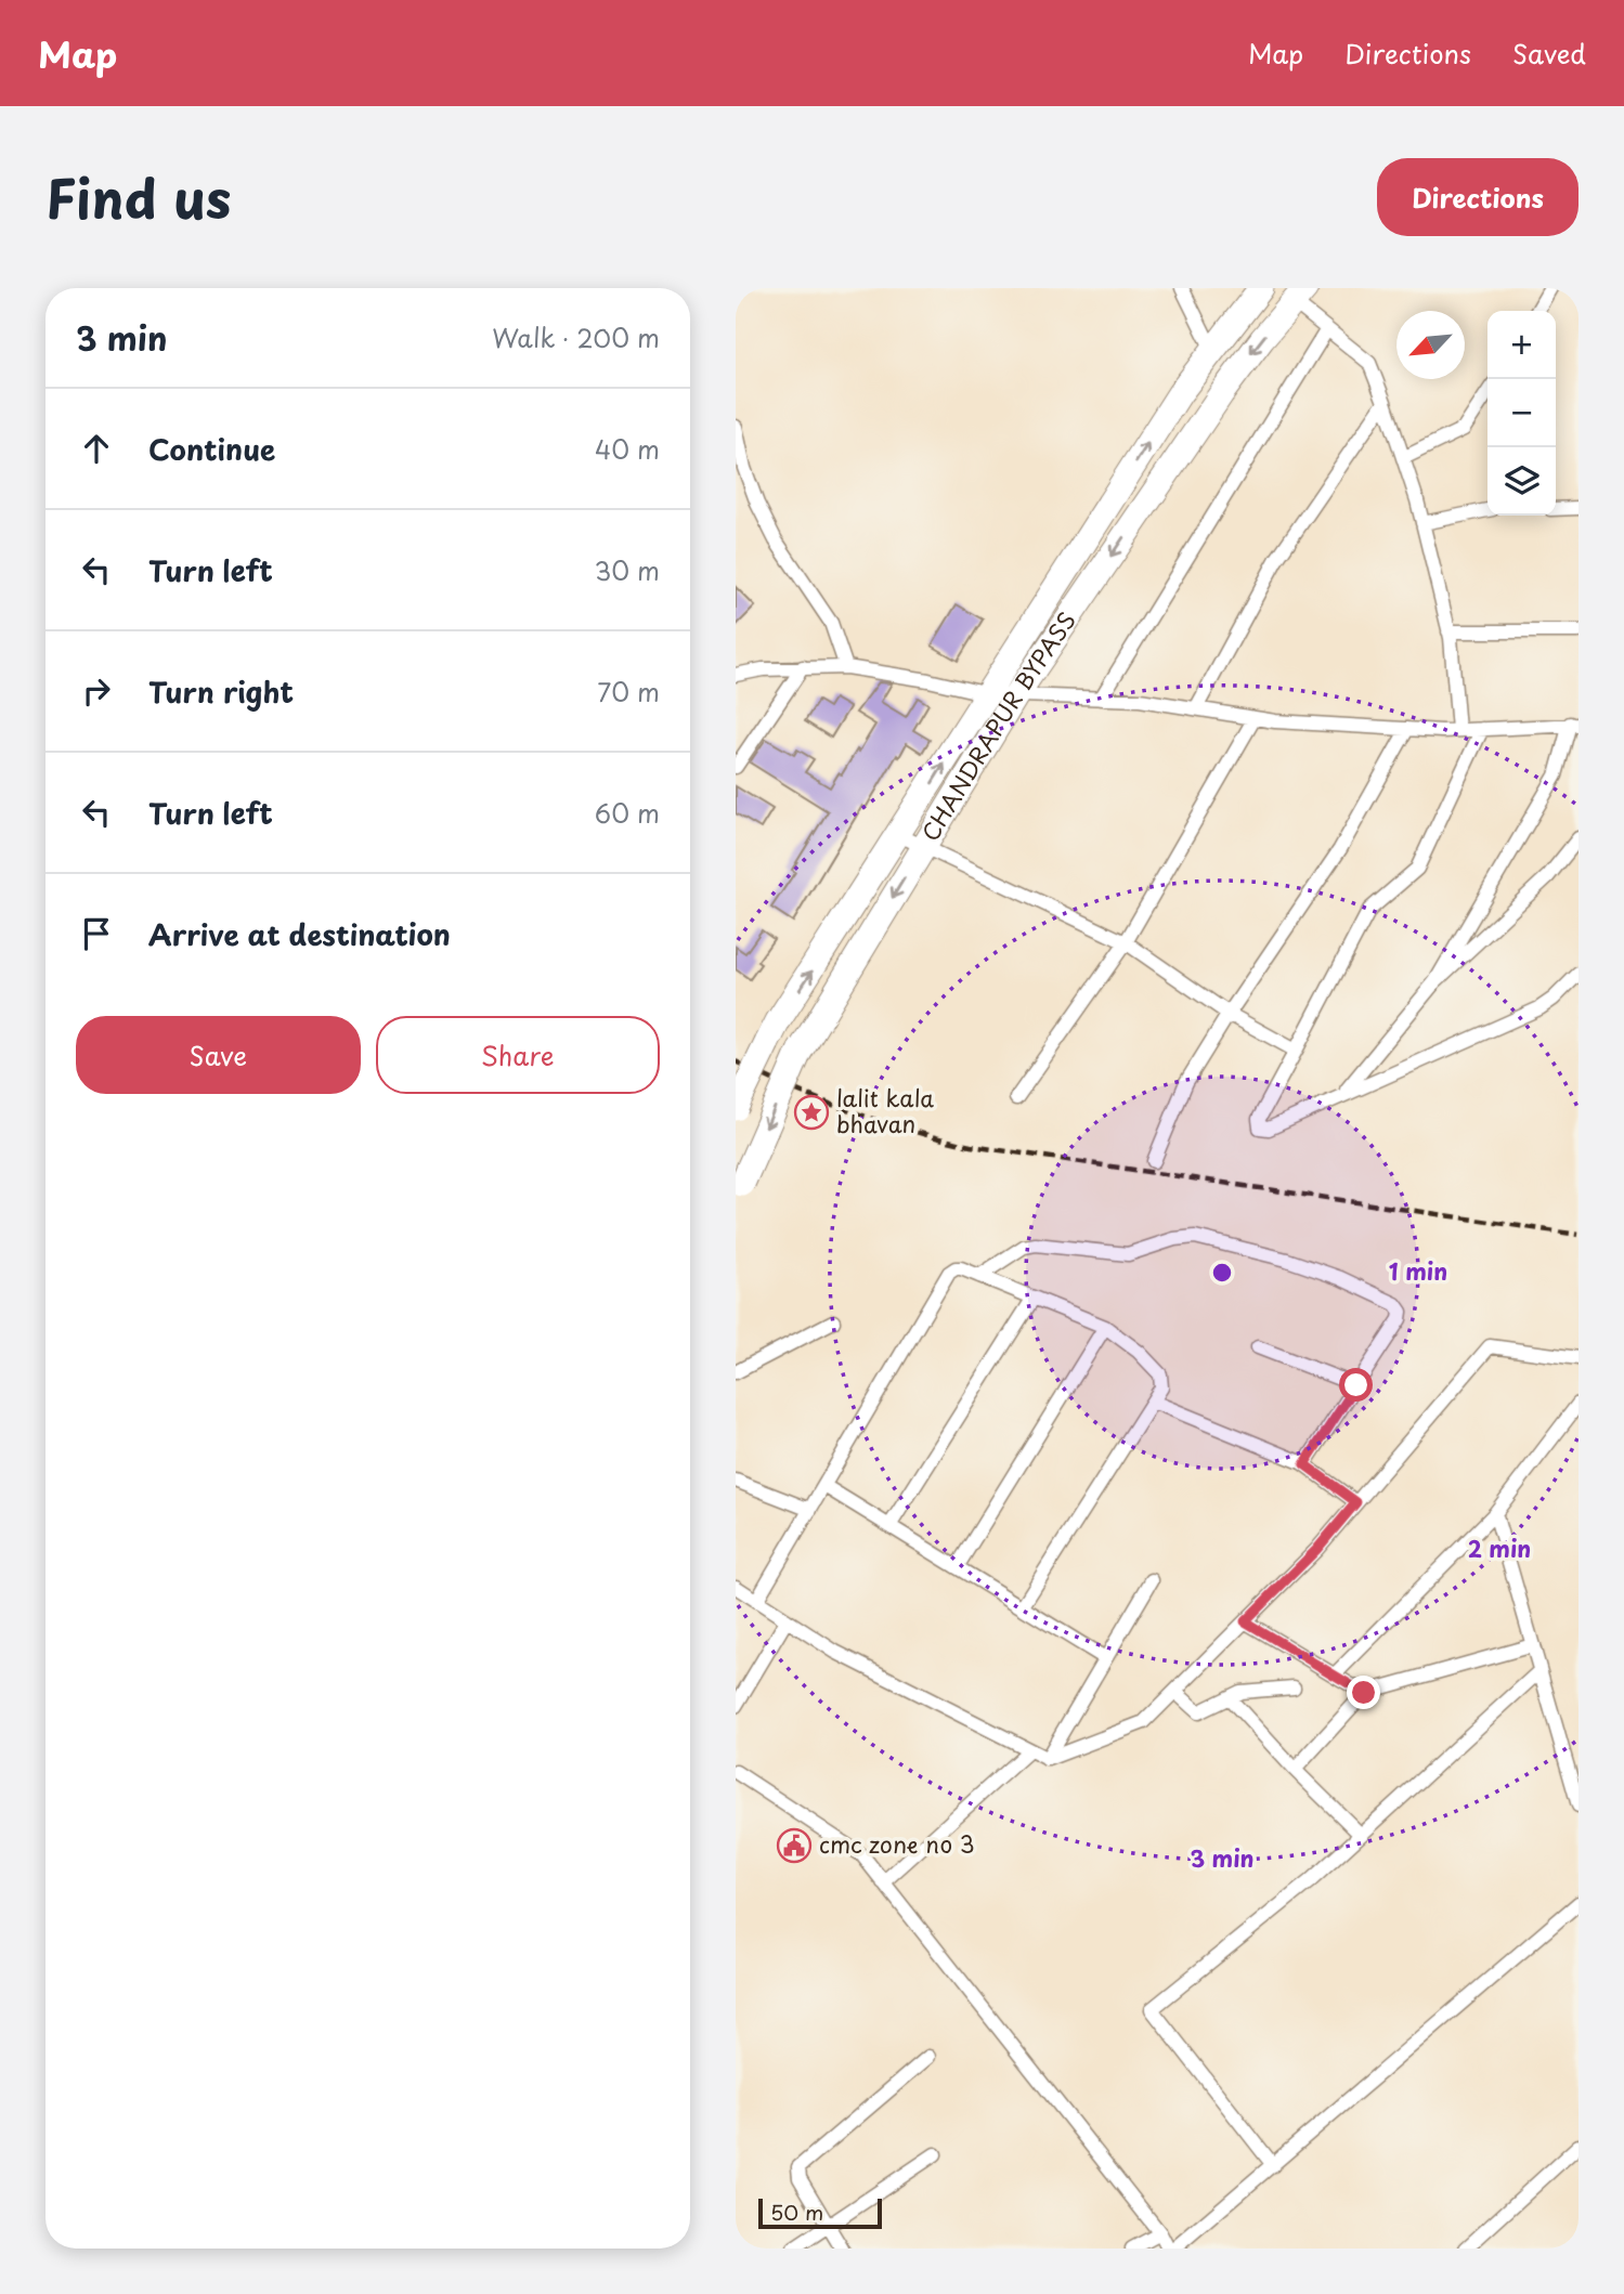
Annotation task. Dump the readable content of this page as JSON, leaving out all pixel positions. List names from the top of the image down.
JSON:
{
  "streets": {
    "highway": ["CHANDRAPUR BYPASS"]
  },
  "places": {
    "place": ["lalit kala bhavan"],
    "public building": ["cmc zone no 3"]
  },
  "scale_bar": "50 m",
  "north": "bottom left",
  "page": {
    "header": "Map",
    "nav": ["Map", "Directions", "Saved"],
    "title": "Find us",
    "buttons": [
      "Directions",
      ["Save", "Share"]
    ],
    "heading": ["3 min", "Walk · 200 m"],
    "map_buttons": ["+", "−"],
    "list": [
      ["Continue", "40 m"],
      ["Turn left", "30 m"],
      ["Turn right", "70 m"],
      ["Turn left", "60 m"],
      "Arrive at destination"
    ],
    "scale": "50 m"
  },
  "rings": ["1 min", "2 min", "3 min"]
}
